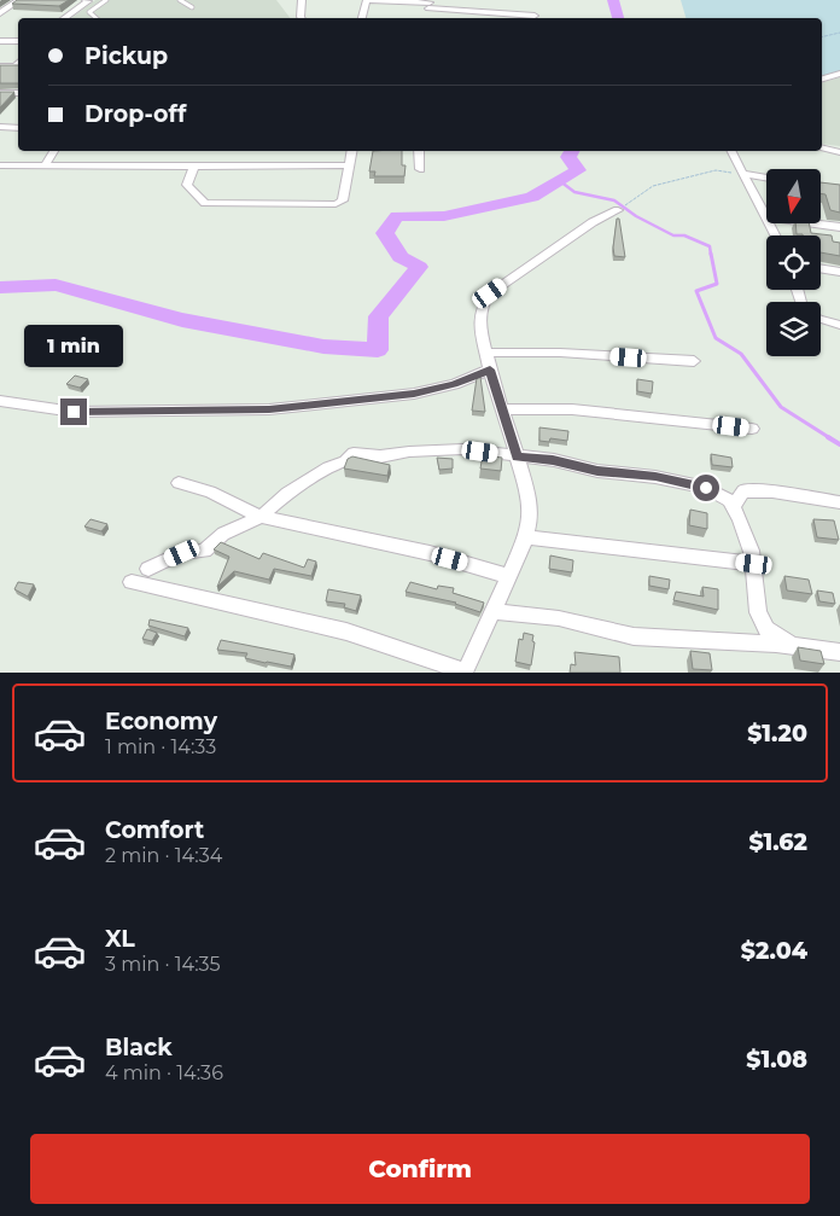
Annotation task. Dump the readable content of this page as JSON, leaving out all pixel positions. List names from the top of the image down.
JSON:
{
  "north": "bottom",
  "page": {
    "banner": ["Pickup", "Drop-off"],
    "bubble": "1 min",
    "list": [
      {
        "name": "Economy",
        "note": "1 min · 14:33",
        "value": "$1.20"
      },
      {
        "name": "Comfort",
        "note": "2 min · 14:34",
        "value": "$1.62"
      },
      {
        "name": "XL",
        "note": "3 min · 14:35",
        "value": "$2.04"
      },
      {
        "name": "Black",
        "note": "4 min · 14:36",
        "value": "$1.08"
      }
    ],
    "buttons": "Confirm"
  }
}
